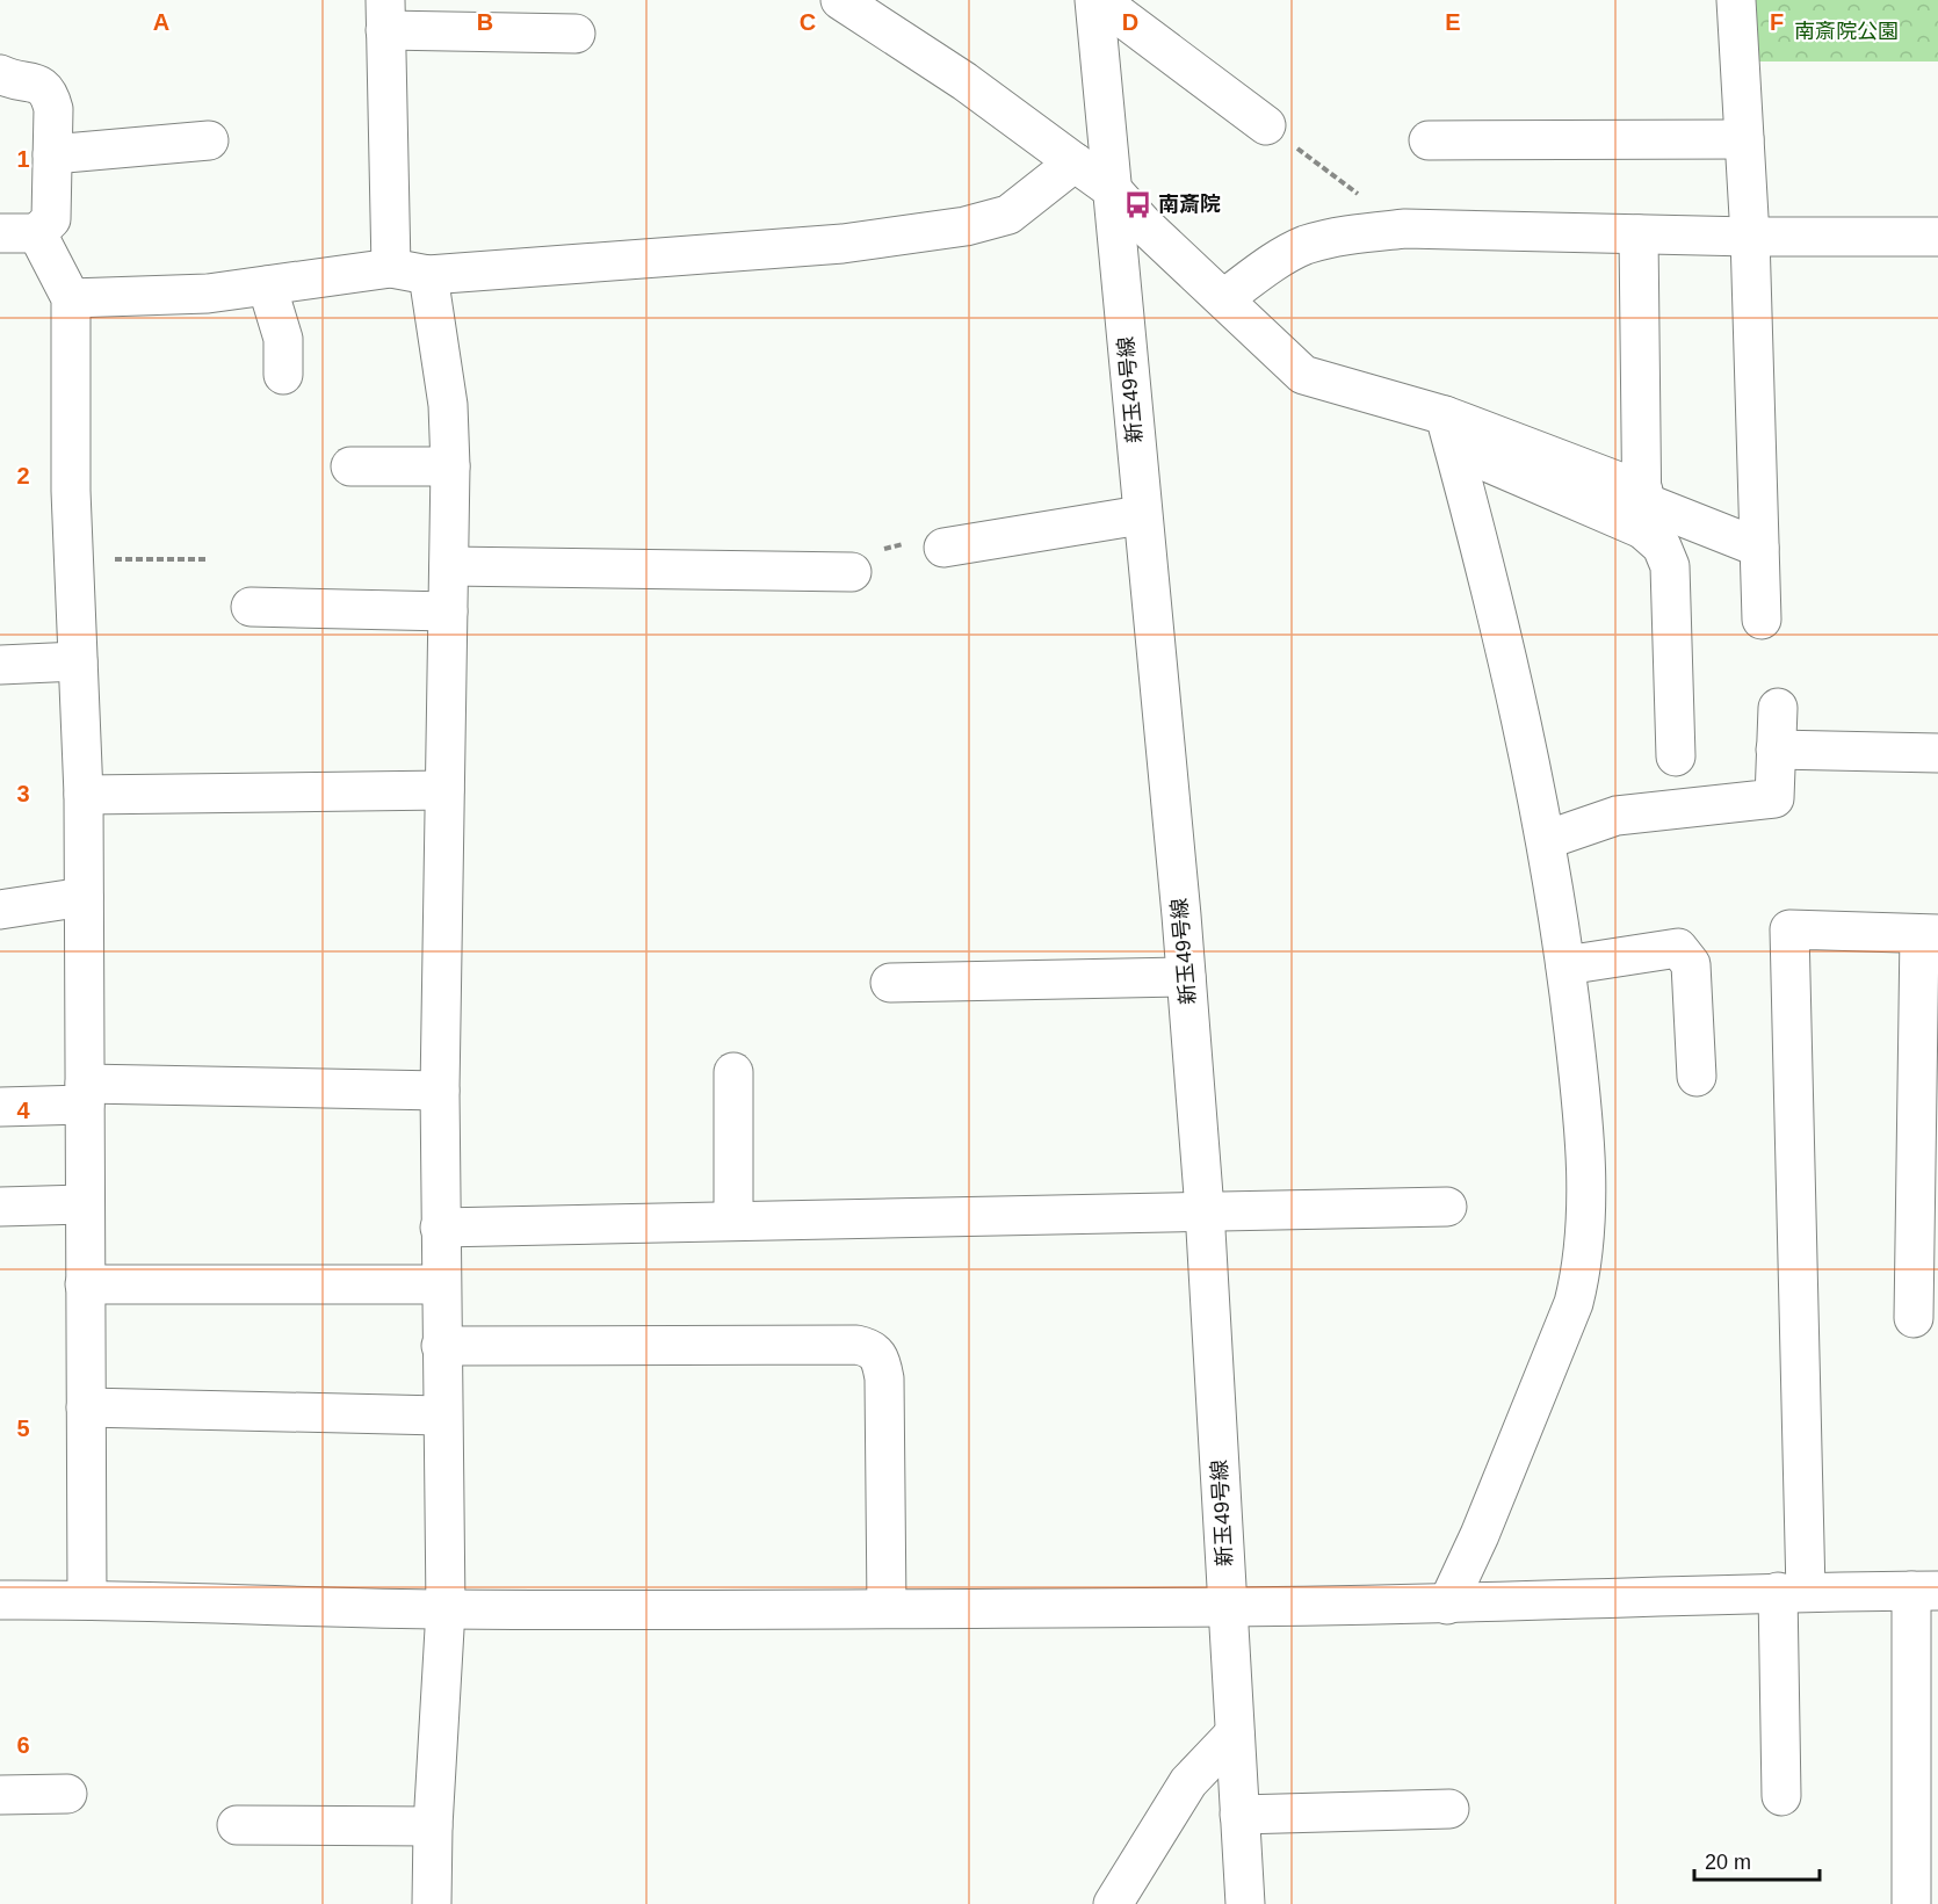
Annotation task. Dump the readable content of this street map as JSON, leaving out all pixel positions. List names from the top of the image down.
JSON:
{
  "streets": {
    "street": ["新玉49号線"]
  },
  "parks": ["南斎院公園"],
  "places": {
    "bus stop": ["南斎院"]
  },
  "scale_bar": "20 m",
  "grid": {
    "columns": [
      "A",
      "B",
      "C",
      "D",
      "E",
      "F"
    ],
    "rows": [
      "1",
      "2",
      "3",
      "4",
      "5",
      "6"
    ]
  }
}
